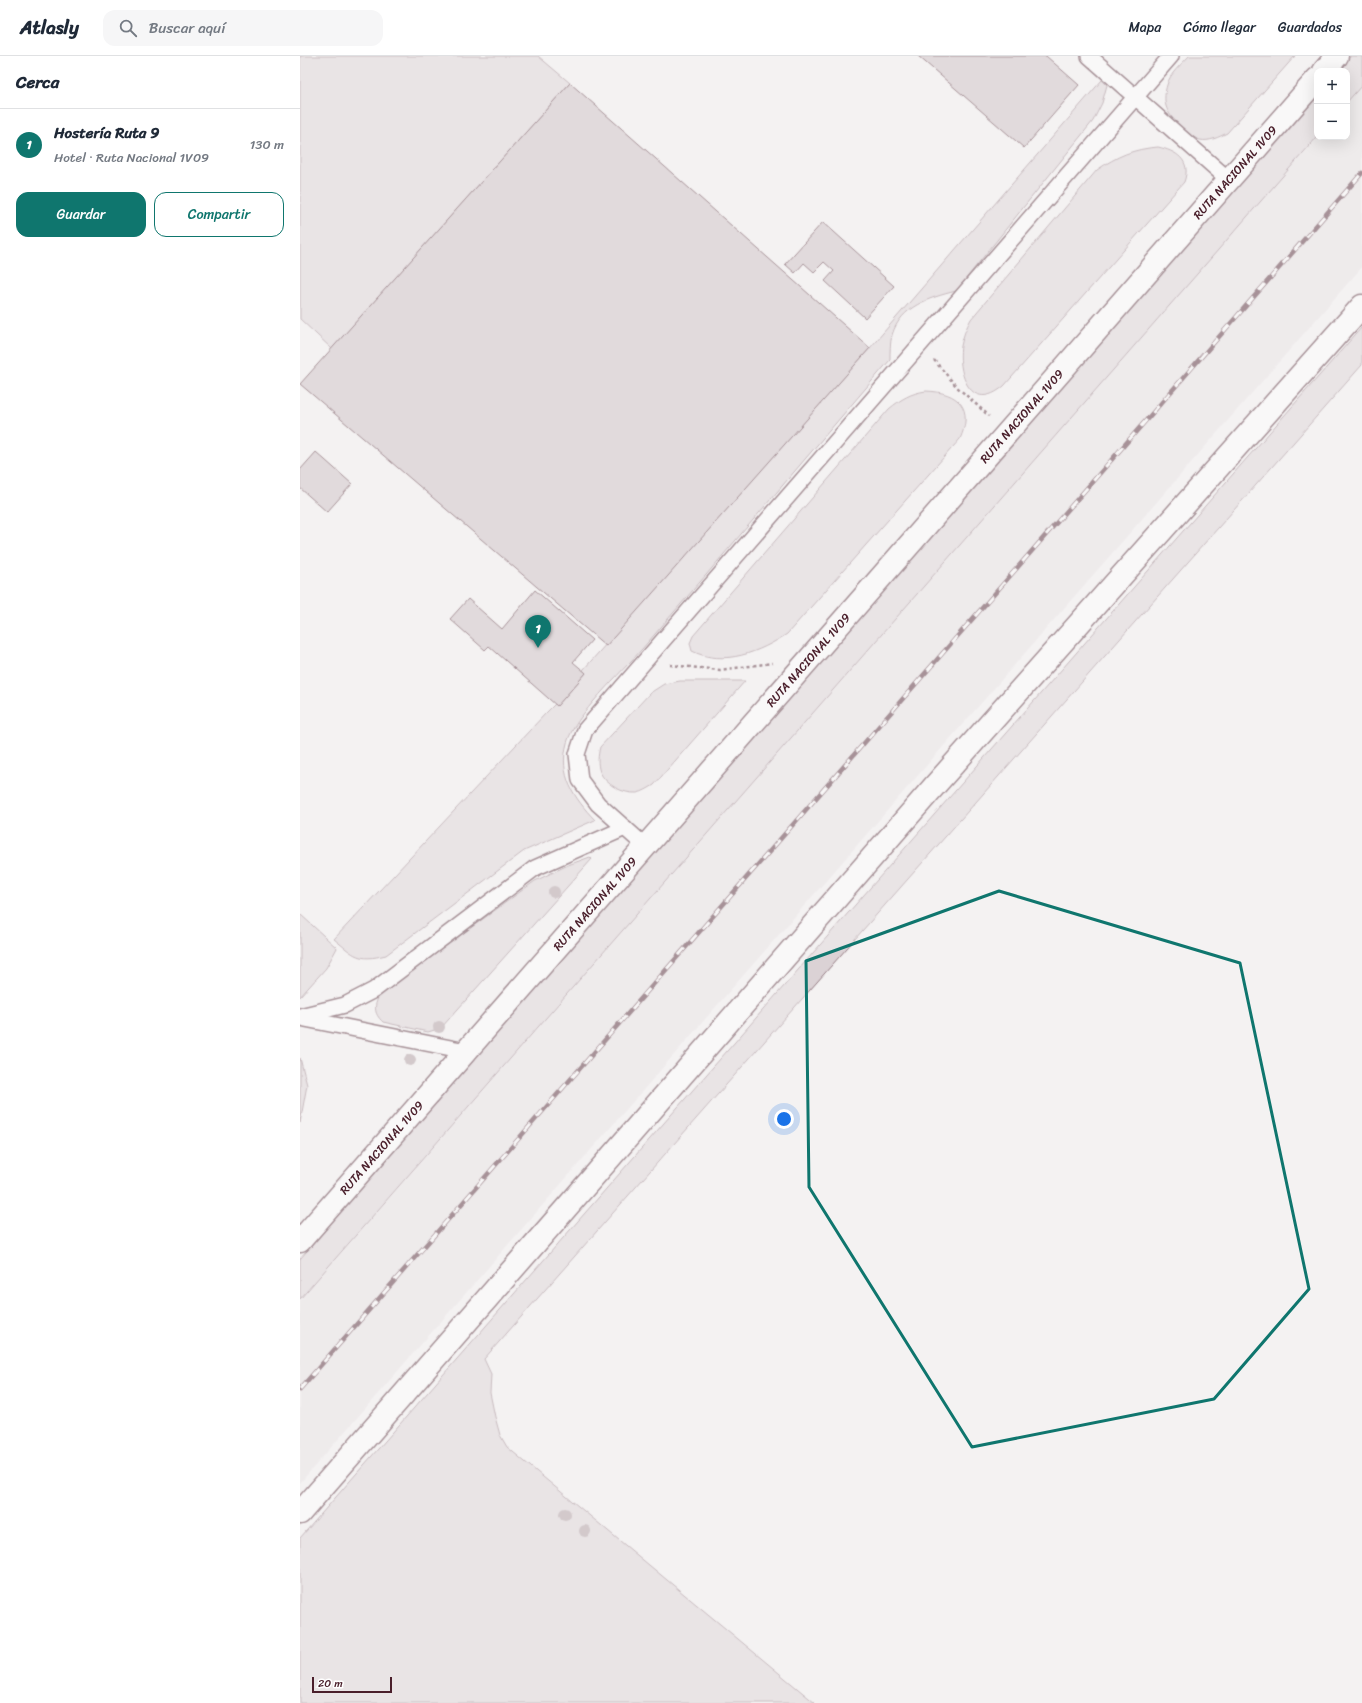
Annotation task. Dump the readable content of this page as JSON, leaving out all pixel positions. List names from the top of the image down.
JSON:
{
  "streets": {
    "street": ["RUTA NACIONAL 1V09"]
  },
  "scale_bar": "20 m",
  "page": {
    "header": "Atlasly",
    "search": "Buscar aquí",
    "nav": ["Mapa", "Cómo llegar", "Guardados"],
    "heading": "Cerca",
    "map_buttons": ["+", "−"],
    "list": [
      {
        "mark": "1",
        "name": "Hostería Ruta 9",
        "note": "Hotel · Ruta Nacional 1V09",
        "value": "130 m"
      }
    ],
    "buttons": ["Guardar", "Compartir"],
    "pins": "1",
    "scale": "20 m"
  }
}
